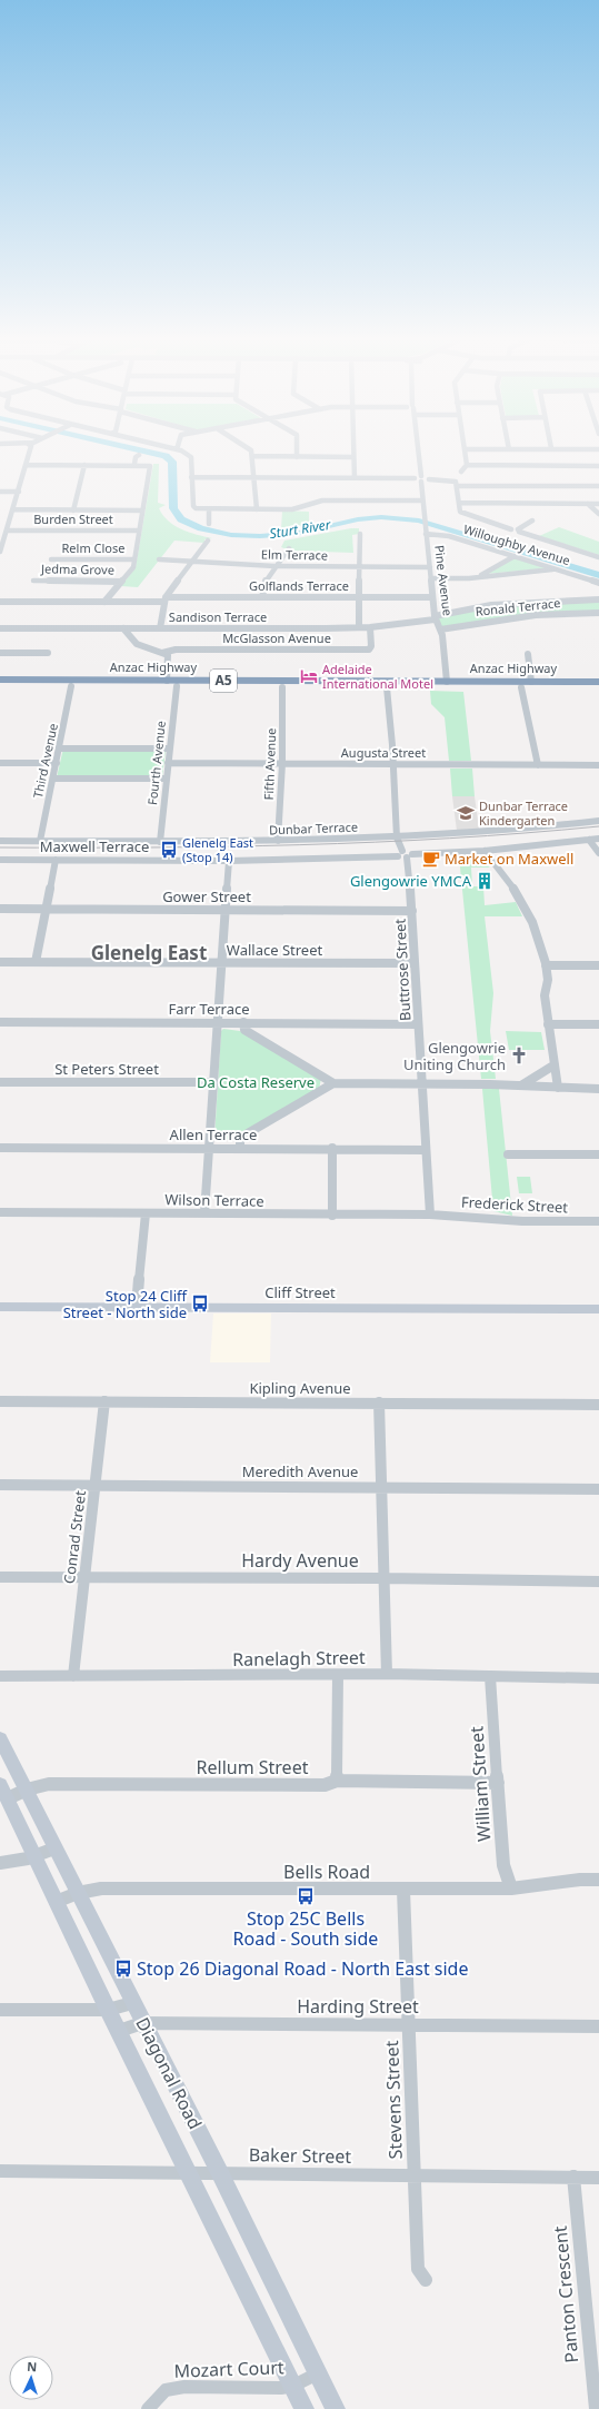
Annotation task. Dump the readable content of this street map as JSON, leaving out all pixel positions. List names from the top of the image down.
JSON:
{
  "streets": {
    "highway": ["Anzac Highway", "A5"],
    "main road": ["Cliff Street", "Diagonal Road"],
    "street": [
      "Burden Street",
      "Willoughby Avenue",
      "Relm Close",
      "Elm Terrace",
      "Jedma Grove",
      "Pine Avenue",
      "Golflands Terrace",
      "Ronald Terrace",
      "Sandison Terrace",
      "McGlasson Avenue",
      "Augusta Street",
      "Third Avenue",
      "Fourth Avenue",
      "Fifth Avenue",
      "Dunbar Terrace",
      "Maxwell Terrace",
      "Gower Street",
      "Wallace Street",
      "Buttrose Street",
      "Farr Terrace",
      "St Peters Street",
      "Allen Terrace",
      "Wilson Terrace",
      "Frederick Street",
      "Kipling Avenue",
      "Meredith Avenue",
      "Conrad Street",
      "Hardy Avenue",
      "Ranelagh Street",
      "Rellum Street",
      "William Street",
      "Bells Road",
      "Harding Street",
      "Stevens Street",
      "Baker Street",
      "Panton Crescent",
      "Mozart Court"
    ]
  },
  "crossings": [
    ["Willoughby Avenue", "Pine Avenue"],
    ["Elm Terrace", "Pine Avenue"],
    ["Pine Avenue", "Golflands Terrace"],
    ["Pine Avenue", "Ronald Terrace"],
    ["Pine Avenue", "Sandison Terrace"],
    ["Pine Avenue", "Anzac Highway"],
    ["Sandison Terrace", "McGlasson Avenue"],
    ["McGlasson Avenue", "Fourth Avenue"],
    ["Anzac Highway", "Third Avenue"],
    ["Anzac Highway", "Fourth Avenue"],
    ["Anzac Highway", "Fifth Avenue"],
    ["Augusta Street", "Fourth Avenue"],
    ["Augusta Street", "Fifth Avenue"],
    ["Third Avenue", "Dunbar Terrace"],
    ["Fourth Avenue", "Dunbar Terrace"],
    ["Fifth Avenue", "Dunbar Terrace"],
    ["Dunbar Terrace", "Buttrose Street"],
    ["Maxwell Terrace", "Buttrose Street"],
    ["Gower Street", "Buttrose Street"],
    ["Wallace Street", "Buttrose Street"],
    ["Buttrose Street", "Farr Terrace"],
    ["Buttrose Street", "Allen Terrace"],
    ["Buttrose Street", "Wilson Terrace"],
    ["Buttrose Street", "Frederick Street"],
    ["Wilson Terrace", "Frederick Street"],
    ["Kipling Avenue", "Conrad Street"],
    ["Meredith Avenue", "Conrad Street"],
    ["Conrad Street", "Hardy Avenue"],
    ["Conrad Street", "Ranelagh Street"],
    ["Ranelagh Street", "William Street"],
    ["Rellum Street", "William Street"],
    ["Rellum Street", "Diagonal Road"],
    ["William Street", "Bells Road"],
    ["Bells Road", "Diagonal Road"],
    ["Bells Road", "Stevens Street"],
    ["Harding Street", "Diagonal Road"],
    ["Harding Street", "Stevens Street"],
    ["Diagonal Road", "Baker Street"],
    ["Diagonal Road", "Mozart Court"],
    ["Stevens Street", "Baker Street"],
    ["Baker Street", "Panton Crescent"]
  ],
  "districts": ["Glenelg East"],
  "water": ["Sturt River"],
  "parks": ["Da Costa Reserve"],
  "places": {
    "hotel": ["Adelaide International Motel"],
    "school or university": ["Dunbar Terrace Kindergarten"],
    "bus stop": [
      "Glenelg East (Stop 14)",
      "Stop 24 Cliff Street - North side",
      "Stop 25C Bells Road - South side",
      "Stop 26 Diagonal Road - North East side"
    ],
    "cafe": ["Market on Maxwell"],
    "building": ["Glengowrie YMCA"],
    "church": ["Glengowrie Uniting Church"]
  },
  "north": "top"
}
